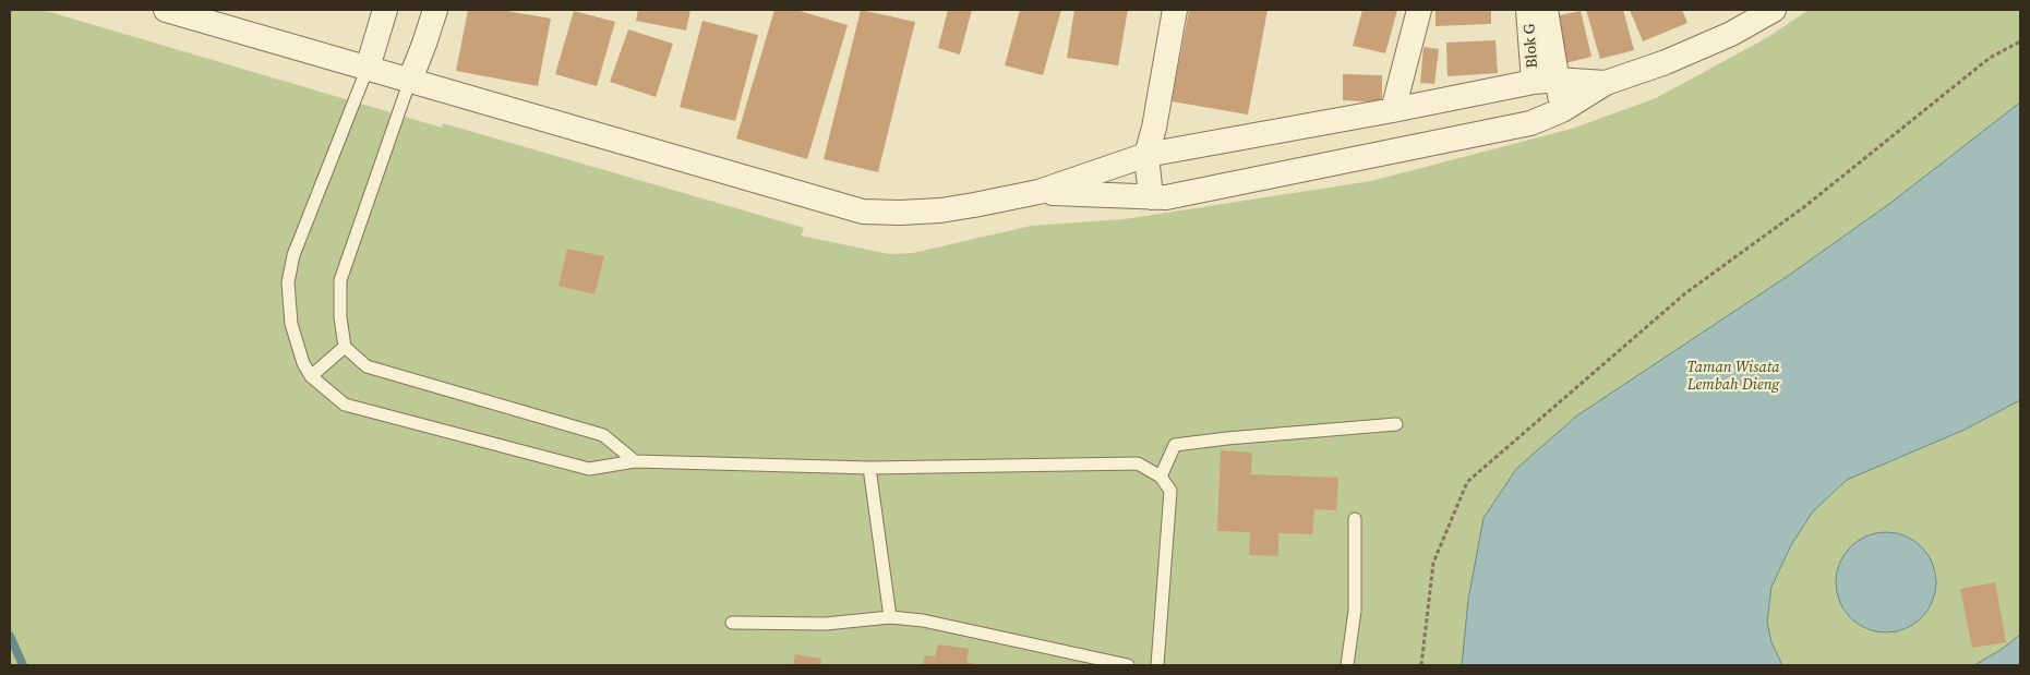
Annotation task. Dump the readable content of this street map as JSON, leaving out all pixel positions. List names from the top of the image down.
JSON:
{
  "streets": {
    "street": ["Blok G"]
  },
  "parks": ["Taman Wisata Lembah Dieng"]
}
